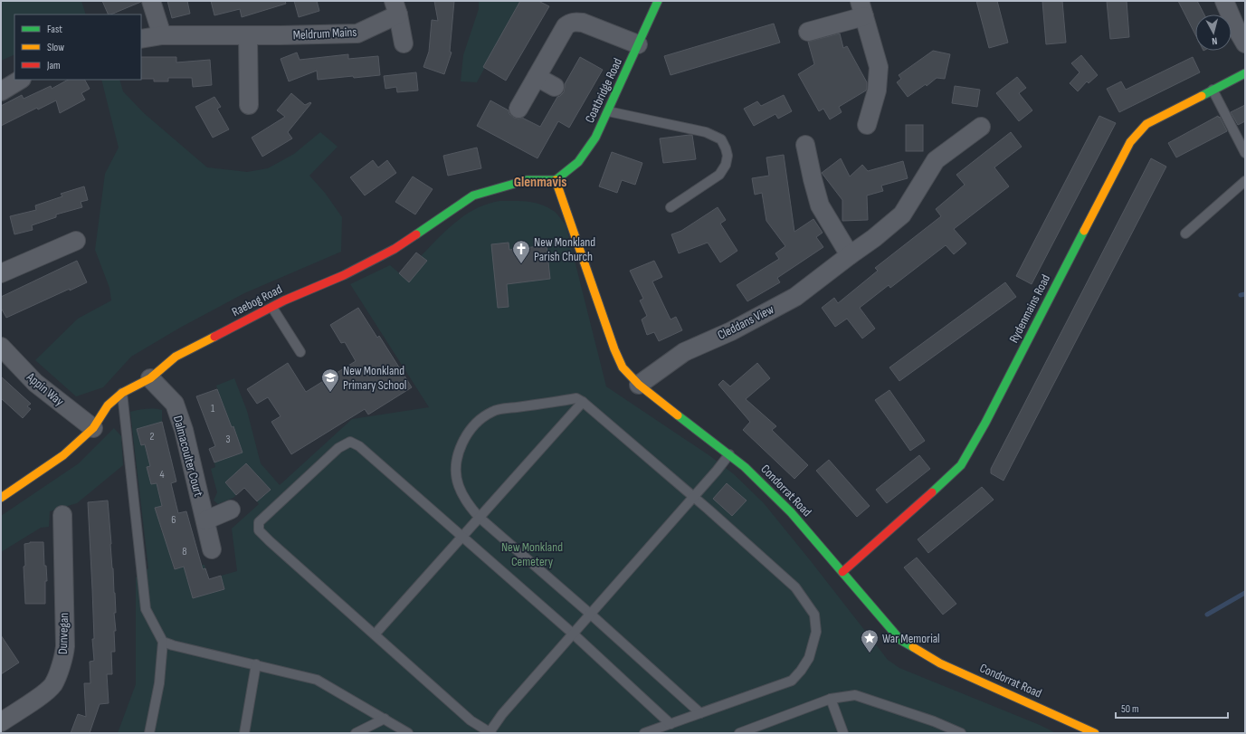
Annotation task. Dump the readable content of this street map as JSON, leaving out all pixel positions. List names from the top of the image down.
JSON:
{
  "streets": {
    "main road": [
      "Coatbridge Road",
      "Raebog Road",
      "Rydenmains Road",
      "Condorrat Road"
    ],
    "street": [
      "Meldrum Mains",
      "Cleddans View",
      "Appin Way",
      "Dalmacoulter Court",
      "Dunvegan"
    ]
  },
  "crossings": [
    ["Coatbridge Road", "Raebog Road"],
    ["Coatbridge Road", "Condorrat Road"],
    ["Raebog Road", "Appin Way"],
    ["Raebog Road", "Dalmacoulter Court"],
    ["Raebog Road", "Condorrat Road"],
    ["Rydenmains Road", "Condorrat Road"],
    ["Cleddans View", "Condorrat Road"]
  ],
  "districts": ["Glenmavis"],
  "parks": ["New Monkland Cemetery"],
  "places": {
    "church": ["New Monkland Parish Church"],
    "school or university": ["New Monkland Primary School"],
    "place": ["War Memorial"]
  },
  "house_numbers": [
    "1",
    "2",
    "3",
    "4",
    "6",
    "8"
  ],
  "legend": ["Fast", "Slow", "Jam"],
  "scale_bar": "50 m",
  "north": "bottom"
}
